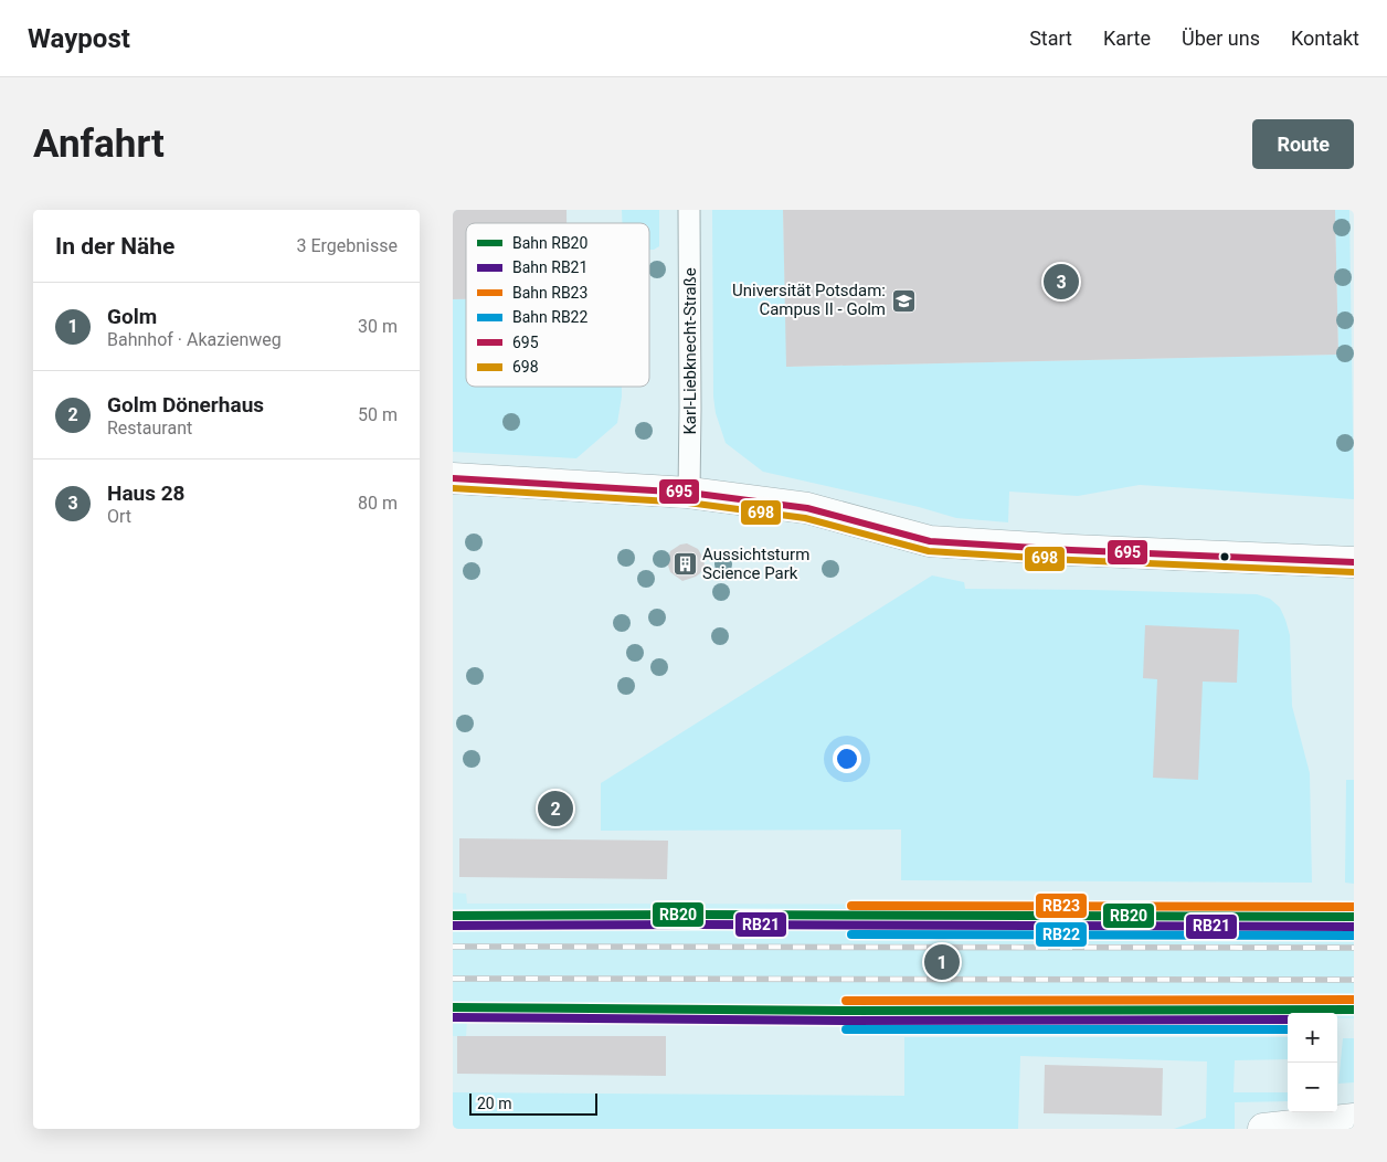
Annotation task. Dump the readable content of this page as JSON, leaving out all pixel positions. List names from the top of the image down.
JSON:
{
  "streets": {
    "lane": ["Karl-Liebknecht-Straße"]
  },
  "places": {
    "school or university": ["Universität Potsdam: Campus II - Golm"],
    "building": ["Aussichtsturm Science Park"]
  },
  "lines": [
    "transit line 695",
    "transit line 698",
    "rail line RB23",
    "rail line RB20",
    "rail line RB21",
    "rail line RB22"
  ],
  "legend": [
    "Bahn RB20",
    "Bahn RB21",
    "Bahn RB23",
    "Bahn RB22",
    "695",
    "698"
  ],
  "scale_bar": "20 m",
  "page": {
    "header": "Waypost",
    "nav": [
      "Start",
      "Karte",
      "Über uns",
      "Kontakt"
    ],
    "buttons": "Route",
    "title": "Anfahrt",
    "heading": ["In der Nähe", "3 Ergebnisse"],
    "pins": ["3", "2", "1"],
    "list": [
      {
        "mark": "1",
        "name": "Golm",
        "note": "Bahnhof · Akazienweg",
        "value": "30 m"
      },
      {
        "mark": "2",
        "name": "Golm Dönerhaus",
        "note": "Restaurant",
        "value": "50 m"
      },
      {
        "mark": "3",
        "name": "Haus 28",
        "note": "Ort",
        "value": "80 m"
      }
    ],
    "map_buttons": ["+", "−"],
    "scale": "20 m"
  }
}
